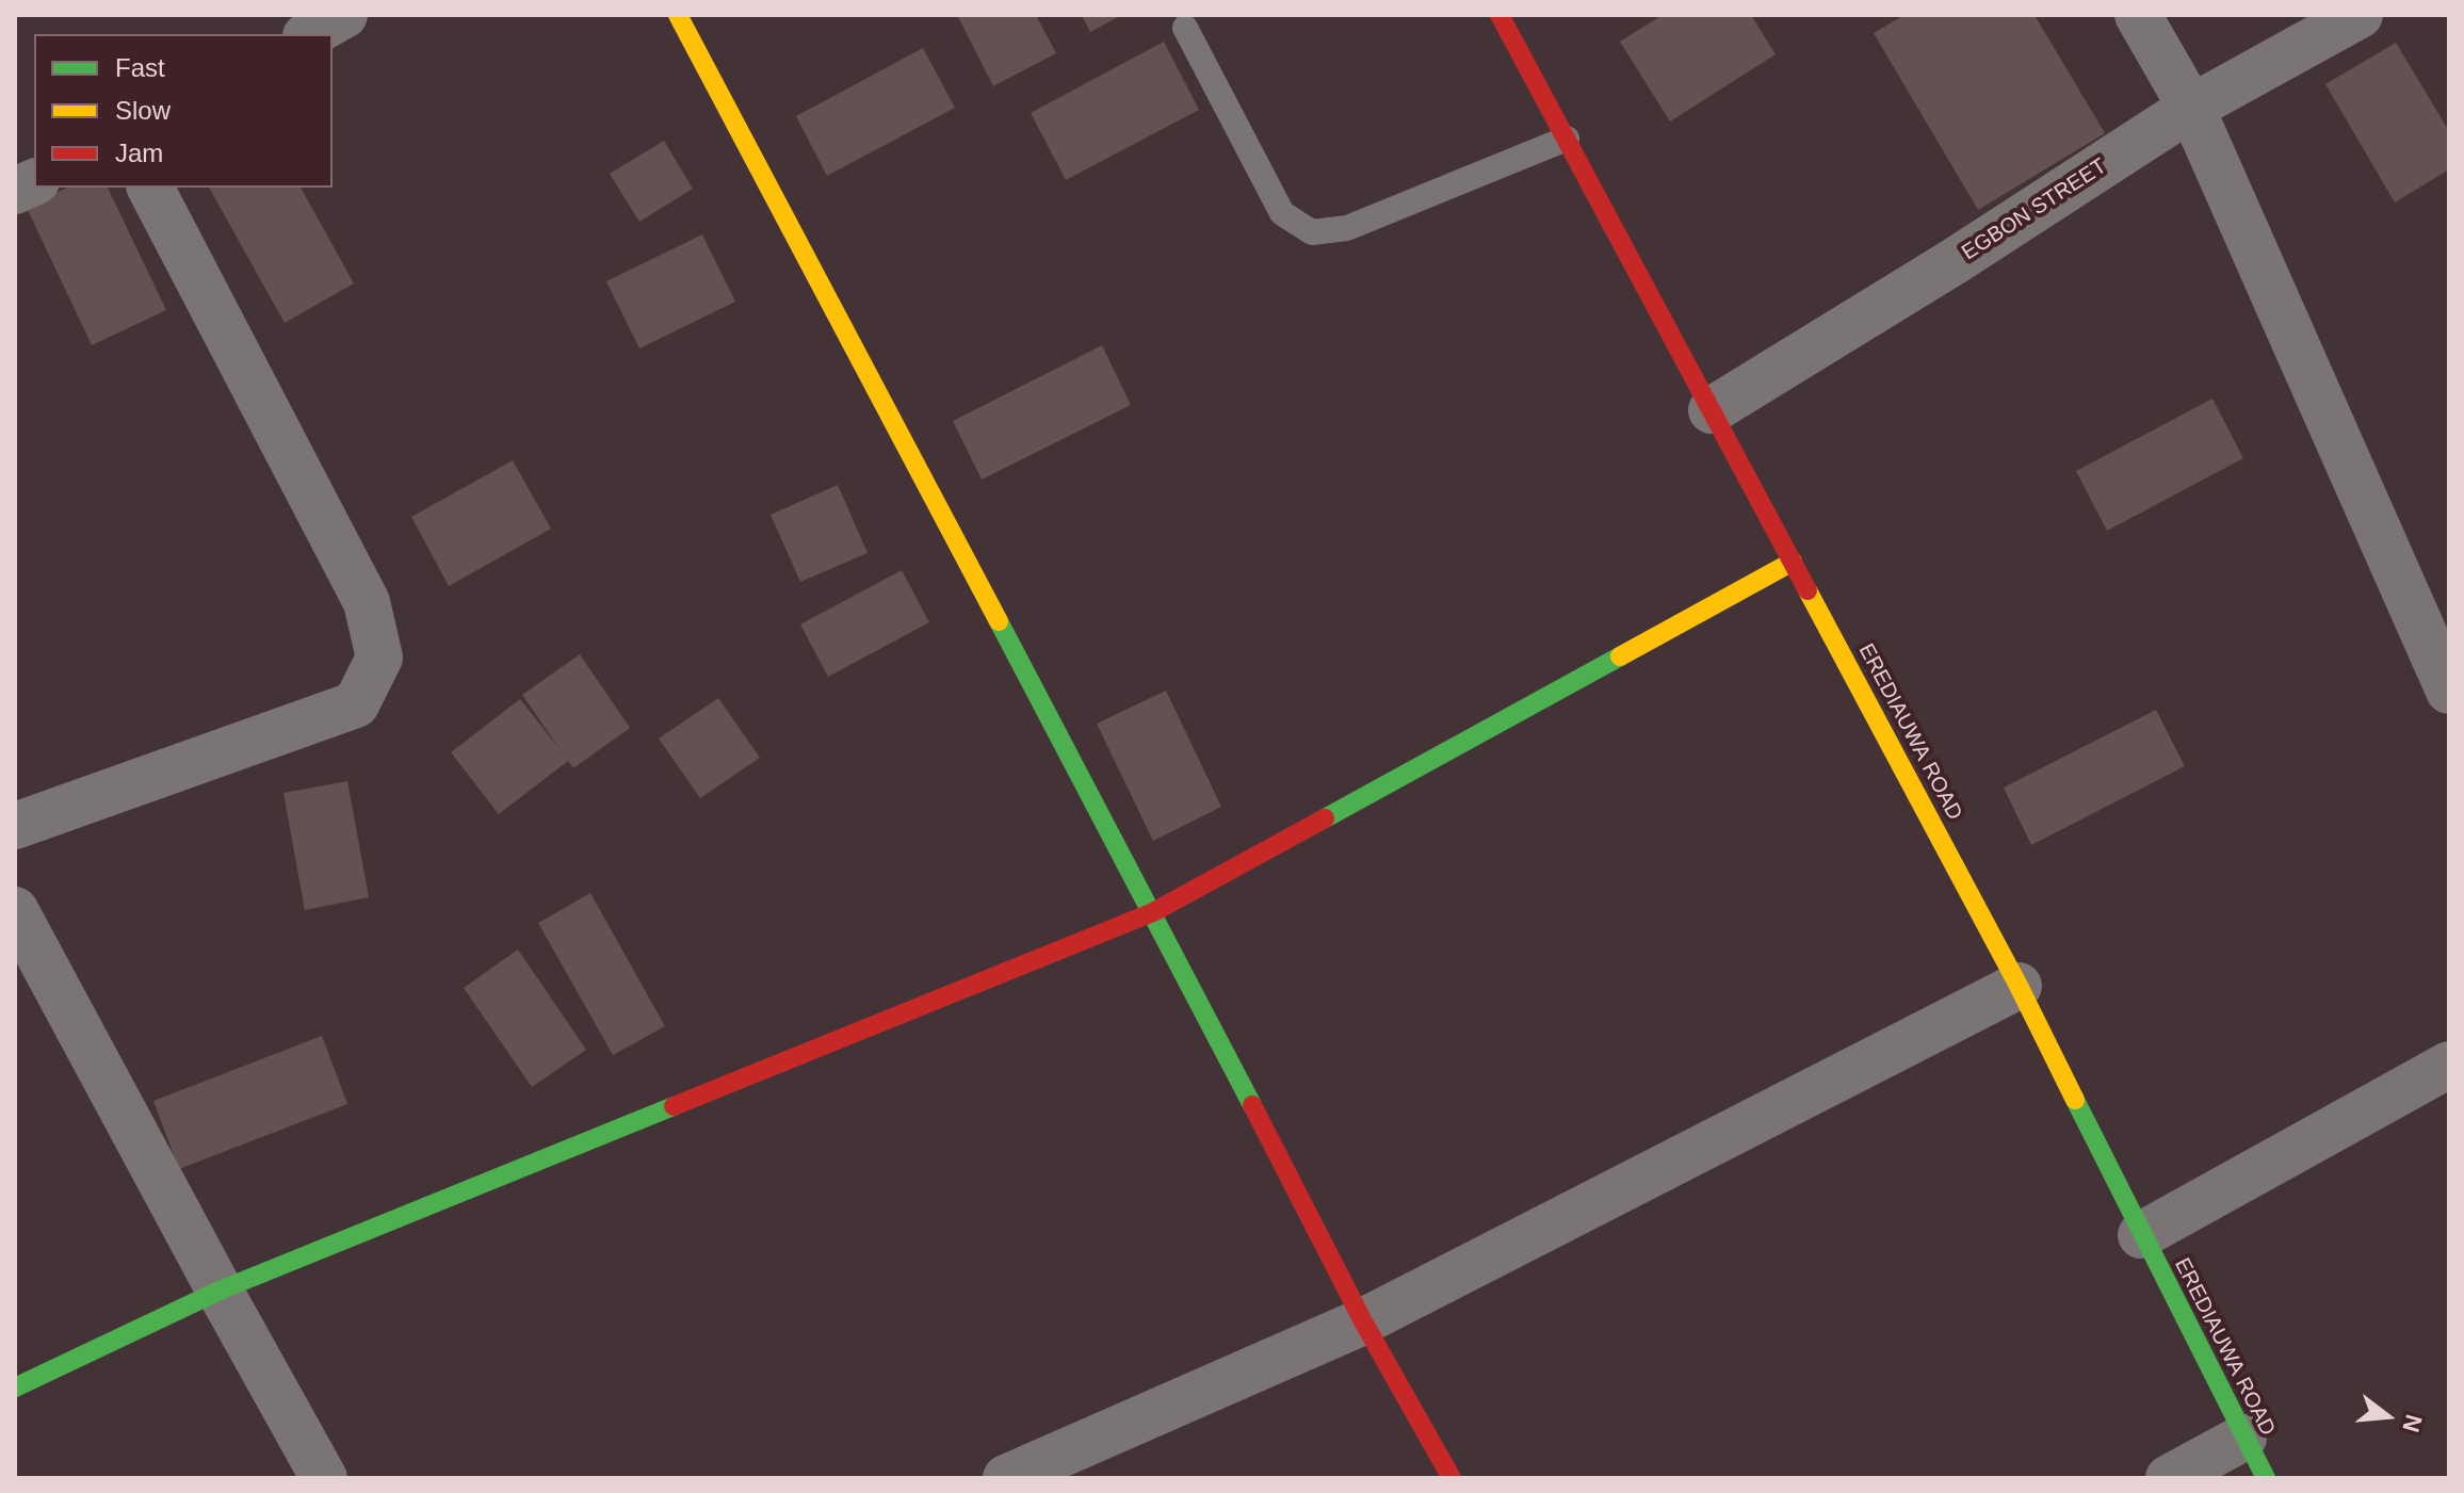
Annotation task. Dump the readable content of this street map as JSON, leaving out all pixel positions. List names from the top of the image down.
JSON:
{
  "streets": {
    "street": ["EGBON STREET", "EREDIAUWA ROAD"]
  },
  "crossings": [
    ["EGBON STREET", "EREDIAUWA ROAD"]
  ],
  "legend": ["Fast", "Slow", "Jam"],
  "north": "right"
}
